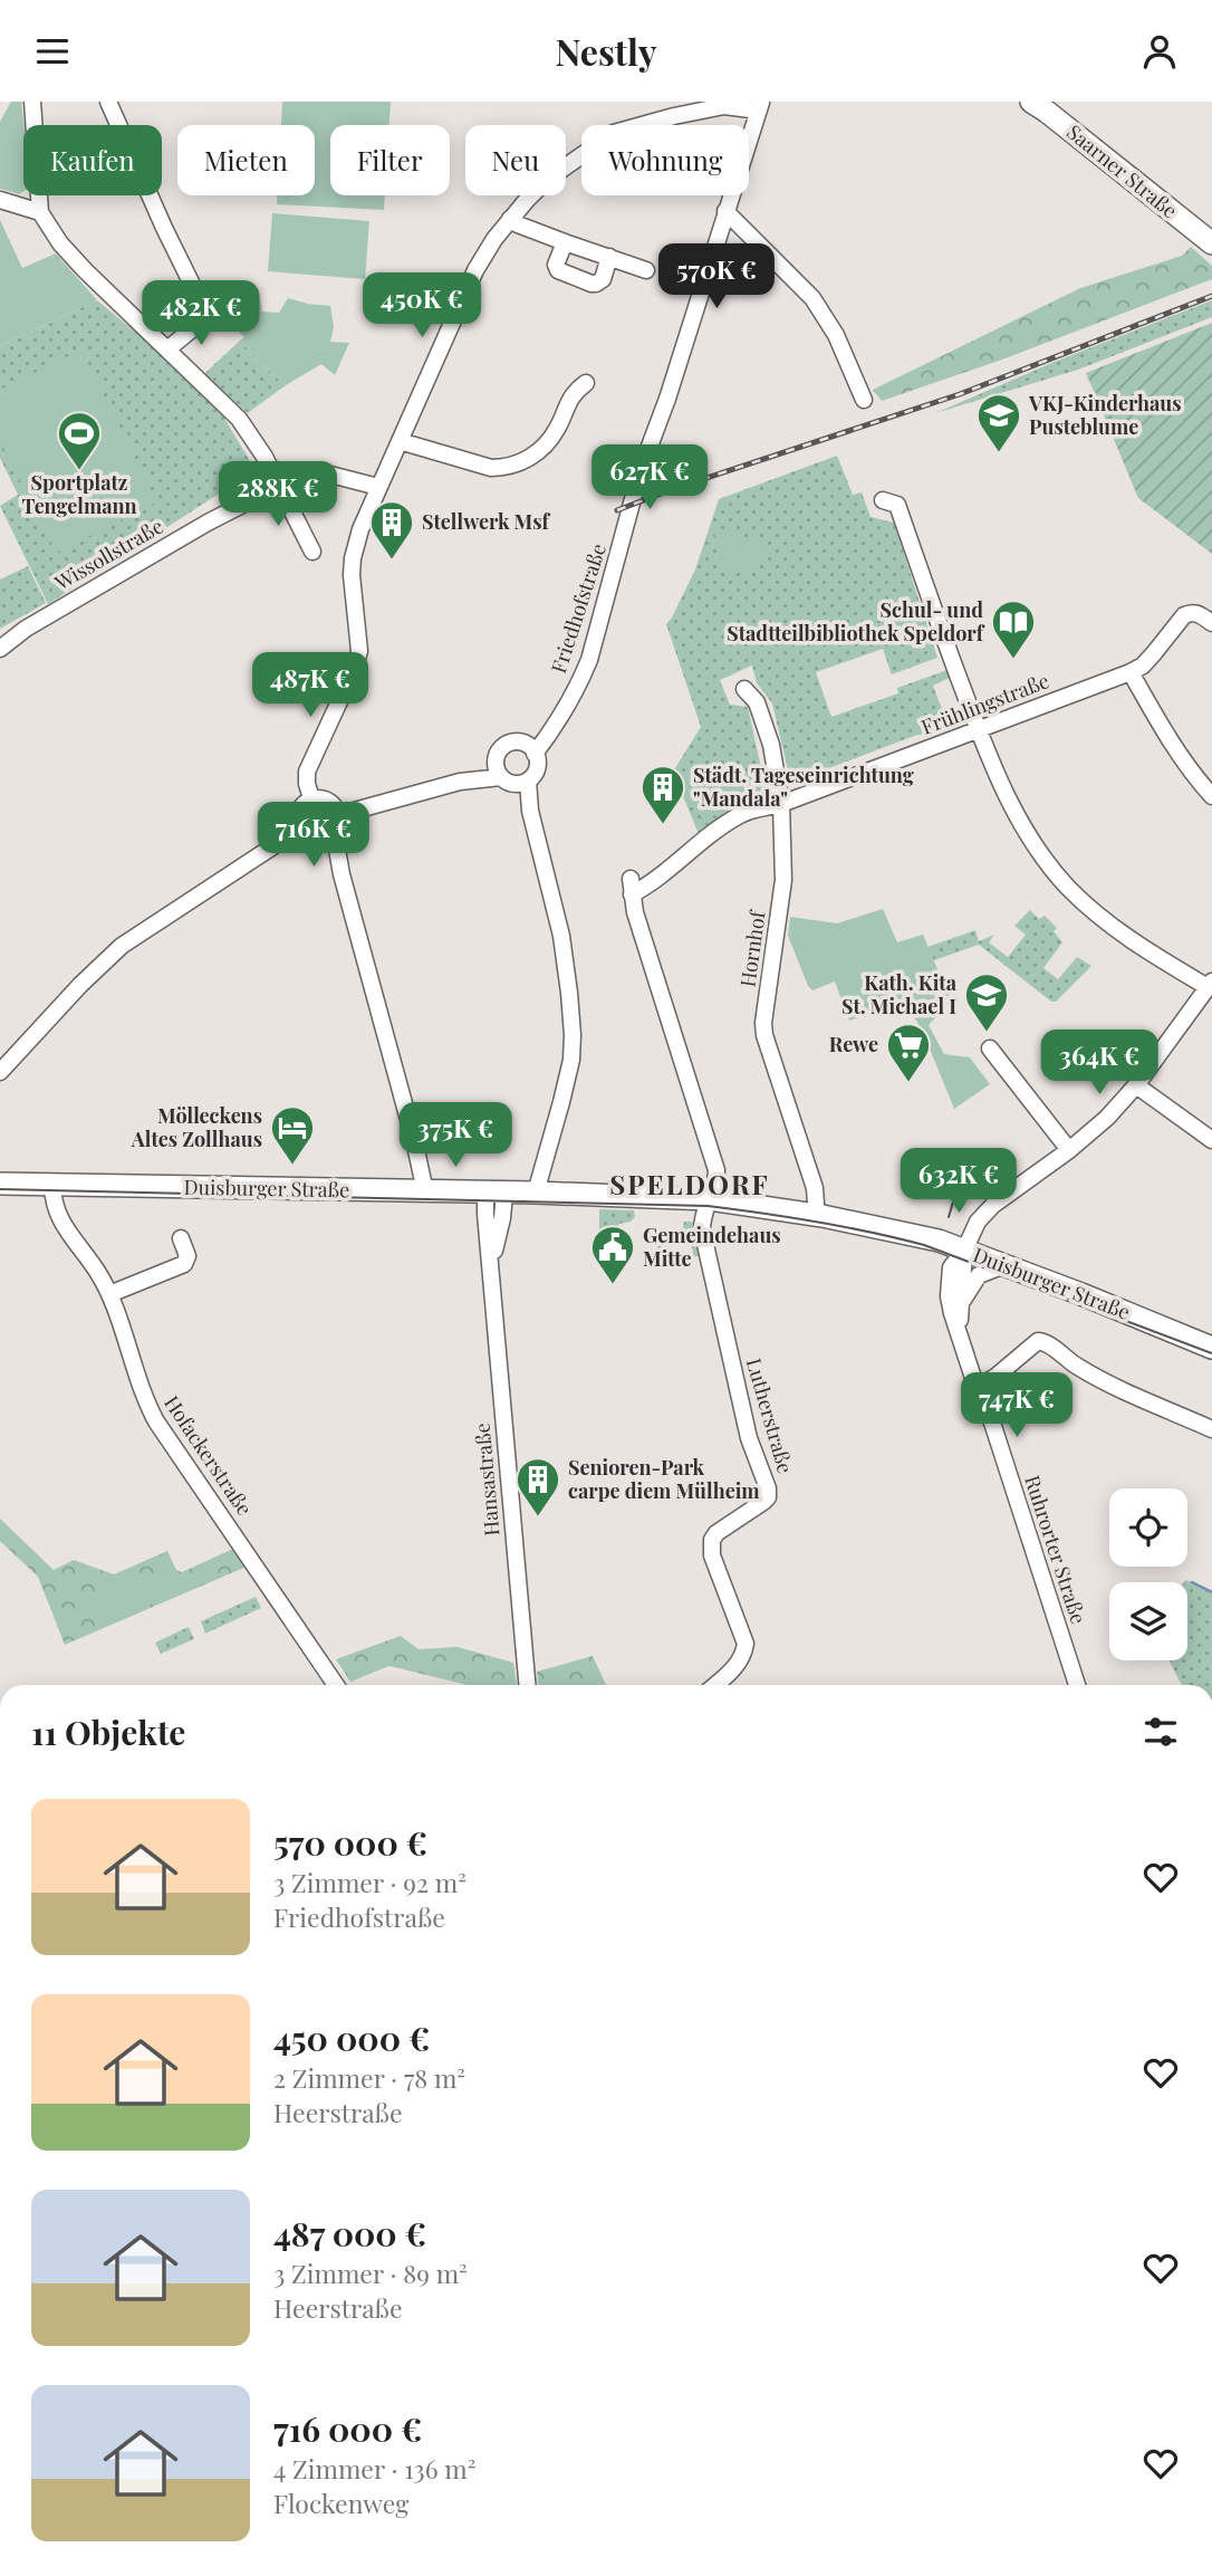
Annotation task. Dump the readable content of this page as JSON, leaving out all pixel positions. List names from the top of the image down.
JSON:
{
  "streets": {
    "main road": ["Saarner Straße", "Duisburger Straße"],
    "street": [
      "Wissollstraße",
      "Friedhofstraße",
      "Frühlingstraße",
      "Hornhof",
      "Lutherstraße",
      "Hofackerstraße",
      "Hansastraße",
      "Ruhrorter Straße"
    ]
  },
  "crossings": [
    ["Frühlingstraße", "Hornhof"],
    ["Frühlingstraße", "Duisburger Straße"],
    ["Frühlingstraße", "Lutherstraße"],
    ["Hornhof", "Duisburger Straße"],
    ["Duisburger Straße", "Lutherstraße"],
    ["Duisburger Straße", "Hofackerstraße"],
    ["Duisburger Straße", "Hansastraße"],
    ["Duisburger Straße", "Ruhrorter Straße"]
  ],
  "districts": ["SPELDORF"],
  "places": {
    "school or university": ["VKJ-Kinderhaus Pusteblume", "Kath. Kita St. Michael I"],
    "sports": ["Sportplatz Tengelmann"],
    "building": ["Stellwerk Msf", "Städt. Tageseinrichtung \"Mandala\"", "Senioren-Park carpe diem Mülheim"],
    "library": ["Schul- und Stadtteilbibliothek Speldorf"],
    "supermarket": ["Rewe"],
    "hotel": ["Mölleckens Altes Zollhaus"],
    "public building": ["Gemeindehaus Mitte"]
  },
  "page": {
    "header": "Nestly",
    "chip": [
      "Kaufen",
      "Mieten",
      "Filter",
      "Neu",
      "Wohnung"
    ],
    "price": [
      "570K €",
      "450K €",
      "482K €",
      "627K €",
      "288K €",
      "487K €",
      "716K €",
      "364K €",
      "375K €",
      "632K €",
      "747K €"
    ],
    "heading": "11 Objekte",
    "list": [
      {
        "name": "570 000 €",
        "note": "3 Zimmer · 92 m² · Friedhofstraße"
      },
      {
        "name": "450 000 €",
        "note": "2 Zimmer · 78 m² · Heerstraße"
      },
      {
        "name": "487 000 €",
        "note": "3 Zimmer · 89 m² · Heerstraße"
      },
      {
        "name": "716 000 €",
        "note": "4 Zimmer · 136 m² · Flockenweg"
      }
    ]
  }
}
